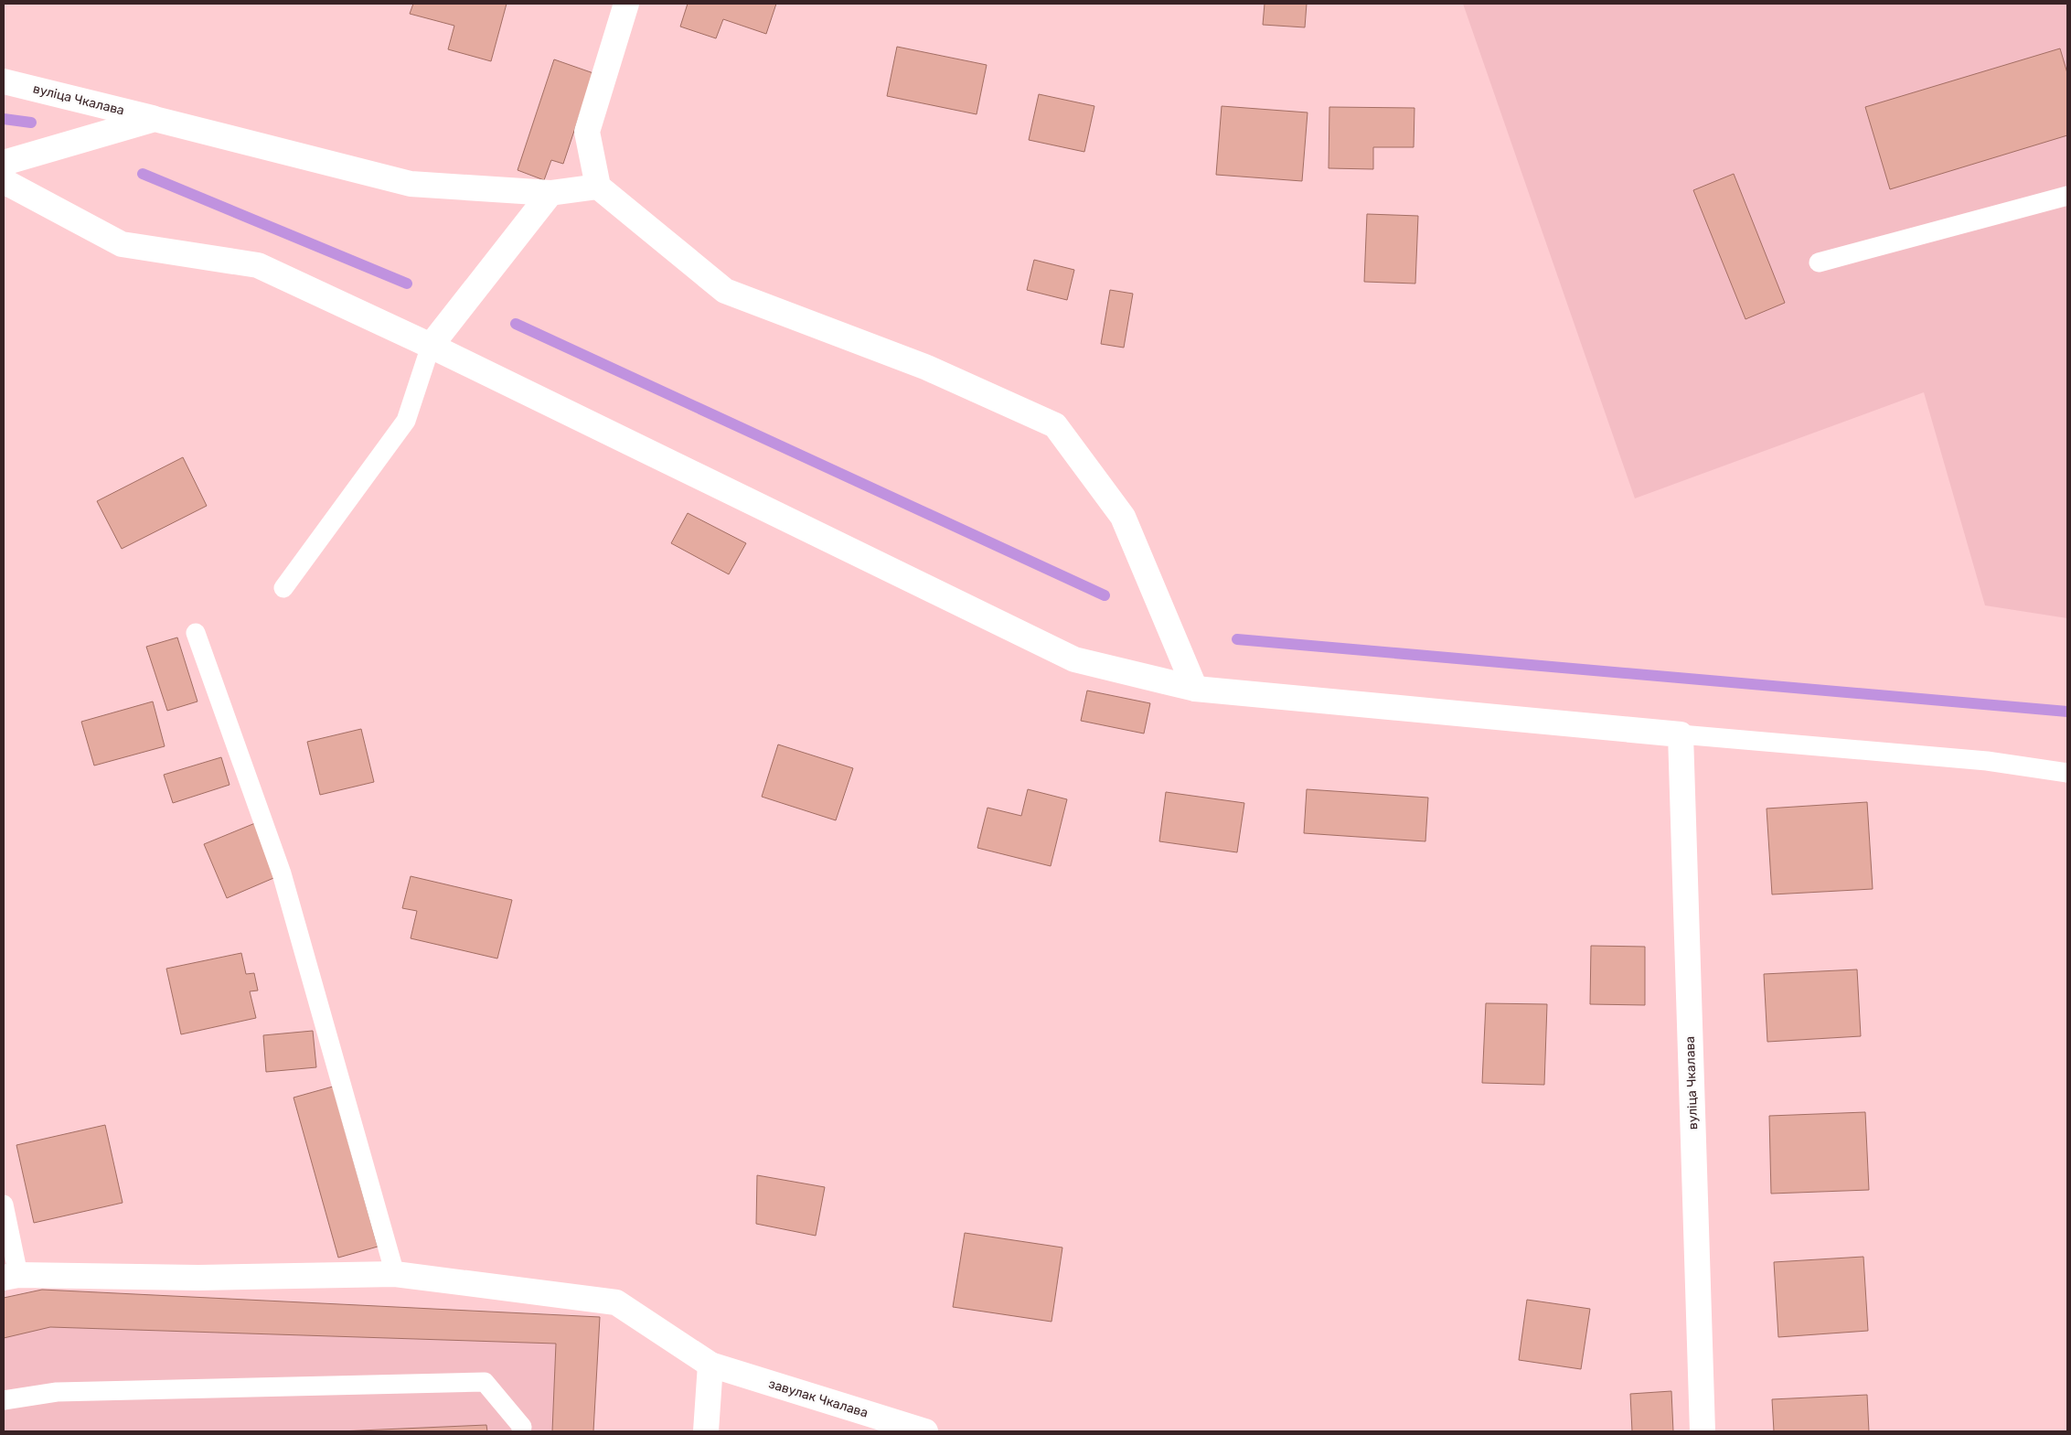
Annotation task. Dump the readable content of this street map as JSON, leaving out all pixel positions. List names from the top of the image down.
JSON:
{
  "streets": {
    "street": ["вуліца Чкалава", "завулак Чкалава"]
  }
}
